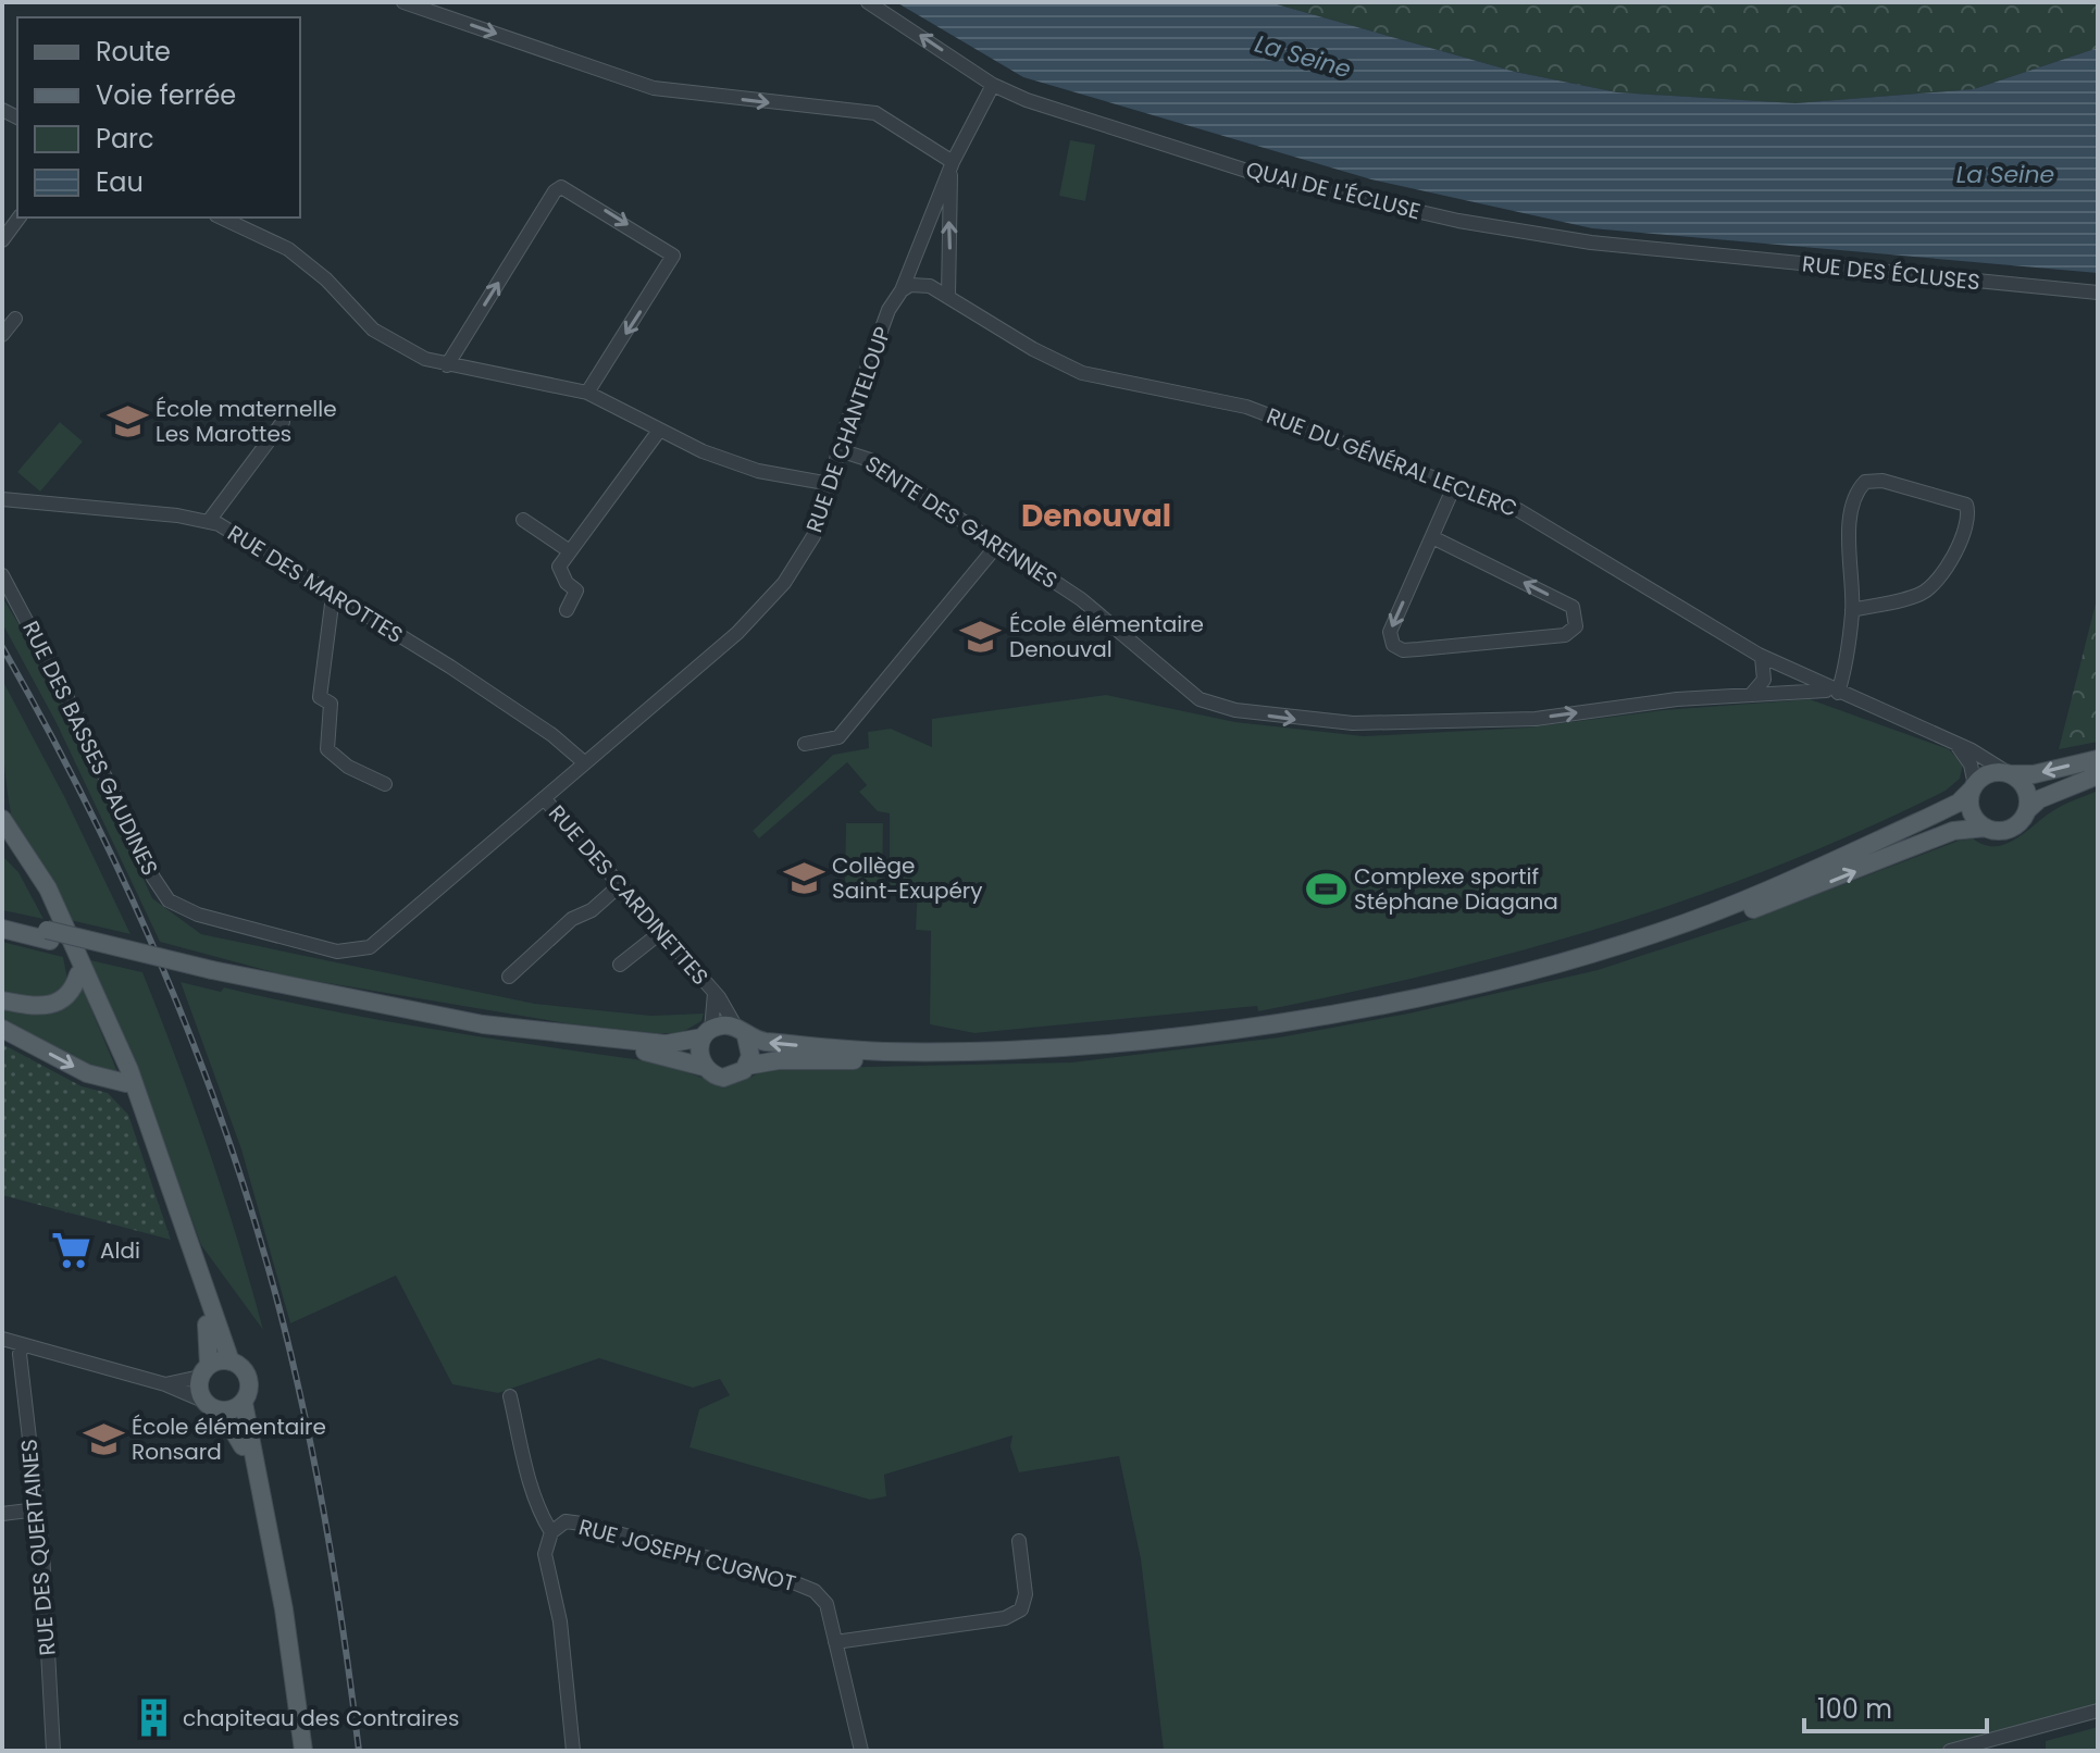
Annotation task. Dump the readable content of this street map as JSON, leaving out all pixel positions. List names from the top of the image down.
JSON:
{
  "streets": {
    "street": [
      "QUAI DE L'ÉCLUSE",
      "RUE DES ÉCLUSES",
      "RUE DE CHANTELOUP",
      "RUE DU GÉNÉRAL LECLERC",
      "SENTE DES GARENNES",
      "RUE DES MAROTTES",
      "RUE DES BASSES GAUDINES",
      "RUE DES CARDINETTES",
      "RUE DES QUERTAINES",
      "RUE JOSEPH CUGNOT"
    ]
  },
  "crossings": [
    ["QUAI DE L'ÉCLUSE", "RUE DES ÉCLUSES"],
    ["QUAI DE L'ÉCLUSE", "RUE DE CHANTELOUP"],
    ["RUE DE CHANTELOUP", "SENTE DES GARENNES"],
    ["RUE DE CHANTELOUP", "RUE DES MAROTTES"],
    ["RUE DE CHANTELOUP", "RUE DES BASSES GAUDINES"],
    ["RUE DES MAROTTES", "RUE DES BASSES GAUDINES"],
    ["RUE DES BASSES GAUDINES", "RUE DES CARDINETTES"]
  ],
  "one_way": ["SENTE DES GARENNES"],
  "districts": ["Denouval"],
  "water": ["La Seine"],
  "places": {
    "school or university": [
      "École maternelle Les Marottes",
      "École élémentaire Denouval",
      "Collège Saint-Exupéry",
      "École élémentaire Ronsard"
    ],
    "sports": ["Complexe sportif Stéphane Diagana"],
    "supermarket": ["Aldi"],
    "building": ["chapiteau des Contraires"]
  },
  "legend": [
    "Route",
    "Voie ferrée",
    "Parc",
    "Eau"
  ],
  "scale_bar": "100 m"
}
